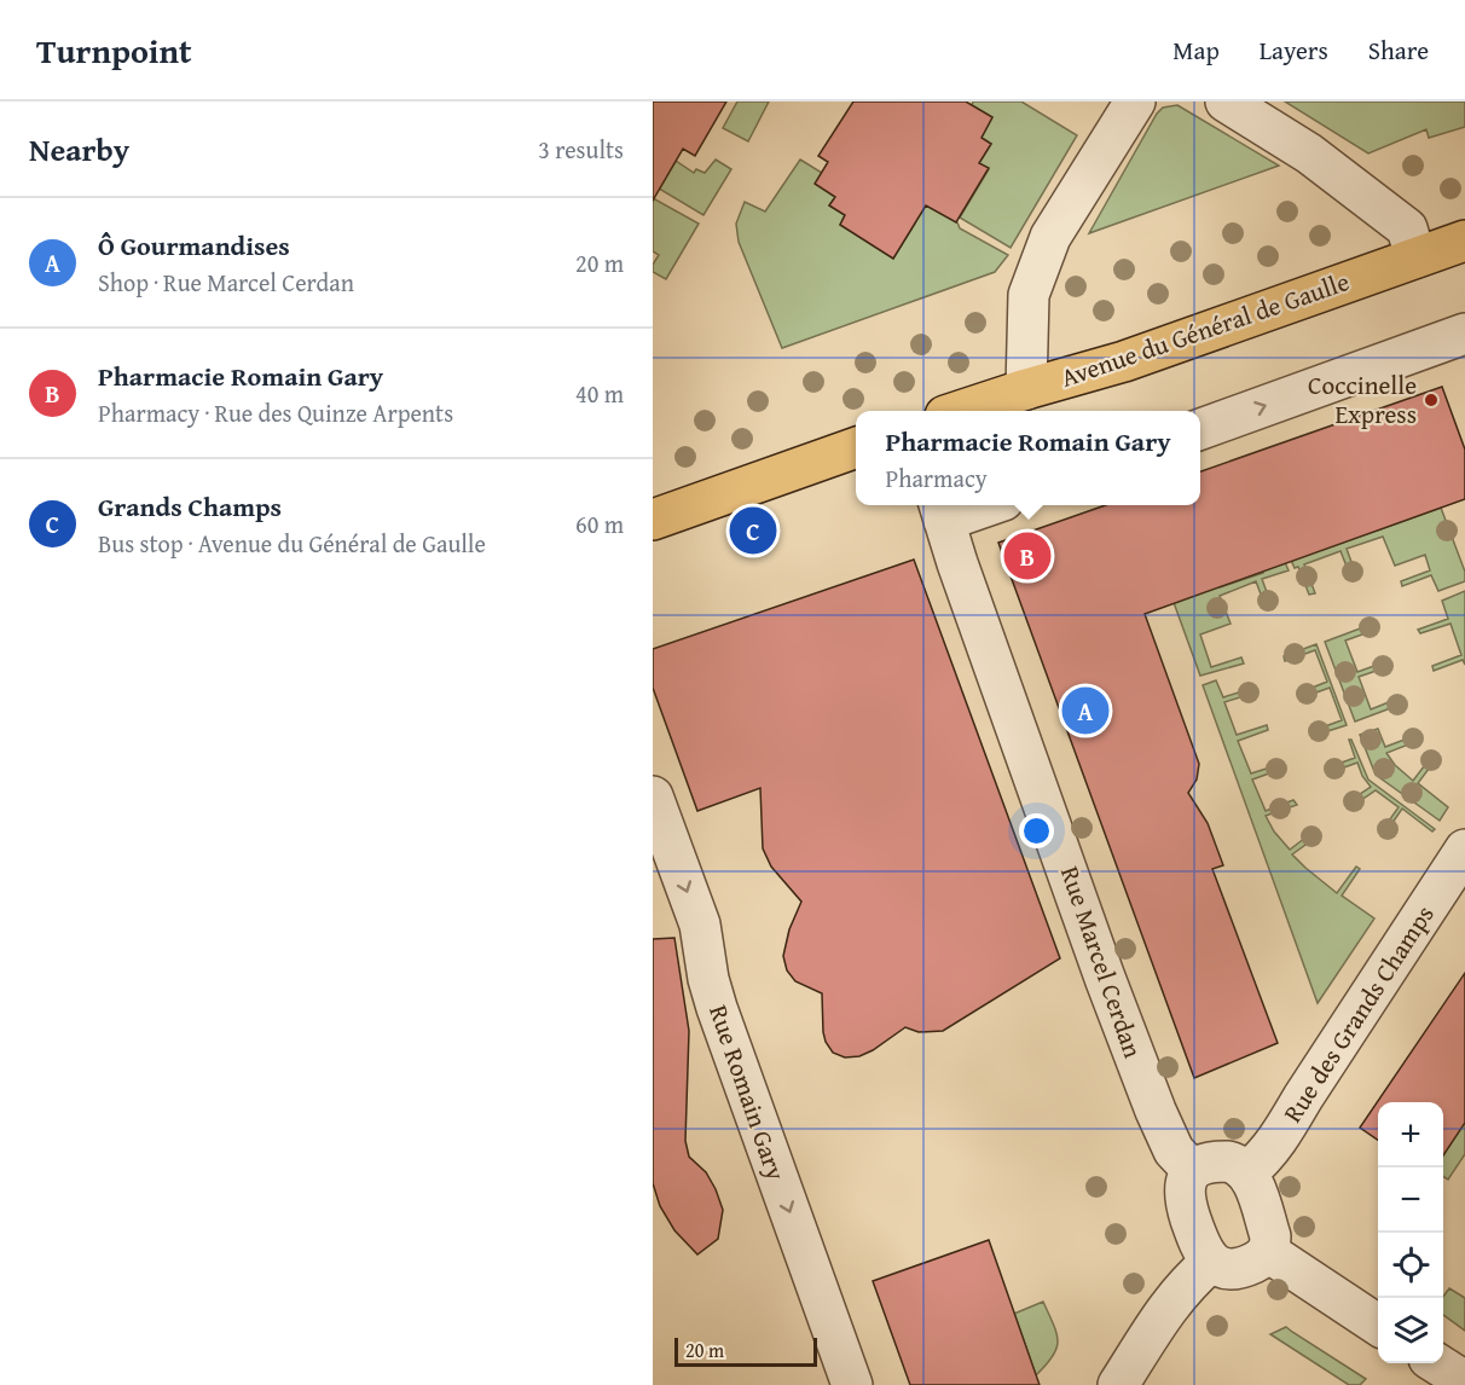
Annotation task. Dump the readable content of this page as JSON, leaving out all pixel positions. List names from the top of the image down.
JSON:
{
  "streets": {
    "main road": ["Avenue du Général de Gaulle"],
    "street": ["Rue Marcel Cerdan", "Rue des Grands Champs", "Rue Romain Gary"]
  },
  "crossings": [
    ["Rue Marcel Cerdan", "Rue des Grands Champs"]
  ],
  "one_way": ["Rue Romain Gary"],
  "places": ["Coccinelle Express"],
  "scale_bar": "20 m",
  "page": {
    "header": "Turnpoint",
    "nav": ["Map", "Layers", "Share"],
    "heading": ["Nearby", "3 results"],
    "list": [
      {
        "mark": "A",
        "name": "Ô Gourmandises",
        "note": "Shop · Rue Marcel Cerdan",
        "value": "20 m"
      },
      {
        "mark": "B",
        "name": "Pharmacie Romain Gary",
        "note": "Pharmacy · Rue des Quinze Arpents",
        "value": "40 m"
      },
      {
        "mark": "C",
        "name": "Grands Champs",
        "note": "Bus stop · Avenue du Général de Gaulle",
        "value": "60 m"
      }
    ],
    "popup": ["Pharmacie Romain Gary", "Pharmacy"],
    "pins": ["C", "B", "A"],
    "map_buttons": ["+", "−"],
    "scale": "20 m"
  }
}
